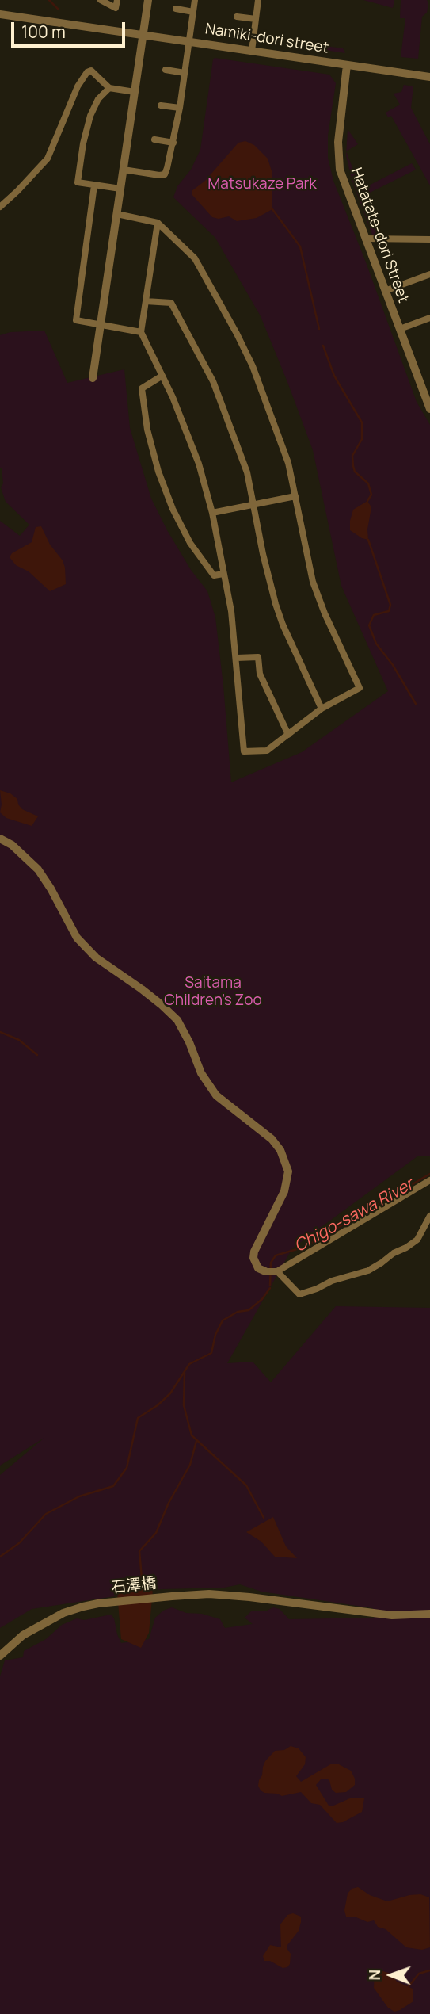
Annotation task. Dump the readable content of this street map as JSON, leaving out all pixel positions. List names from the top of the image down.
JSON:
{
  "streets": {
    "street": ["Namiki-dori street", "Hatatate-dori Street", "石澤橋"]
  },
  "crossings": [
    ["Namiki-dori street", "Hatatate-dori Street"]
  ],
  "water": ["Chigo-sawa River"],
  "parks": ["Matsukaze Park", "Saitama Children's Zoo"],
  "scale_bar": "100 m",
  "north": "left"
}
